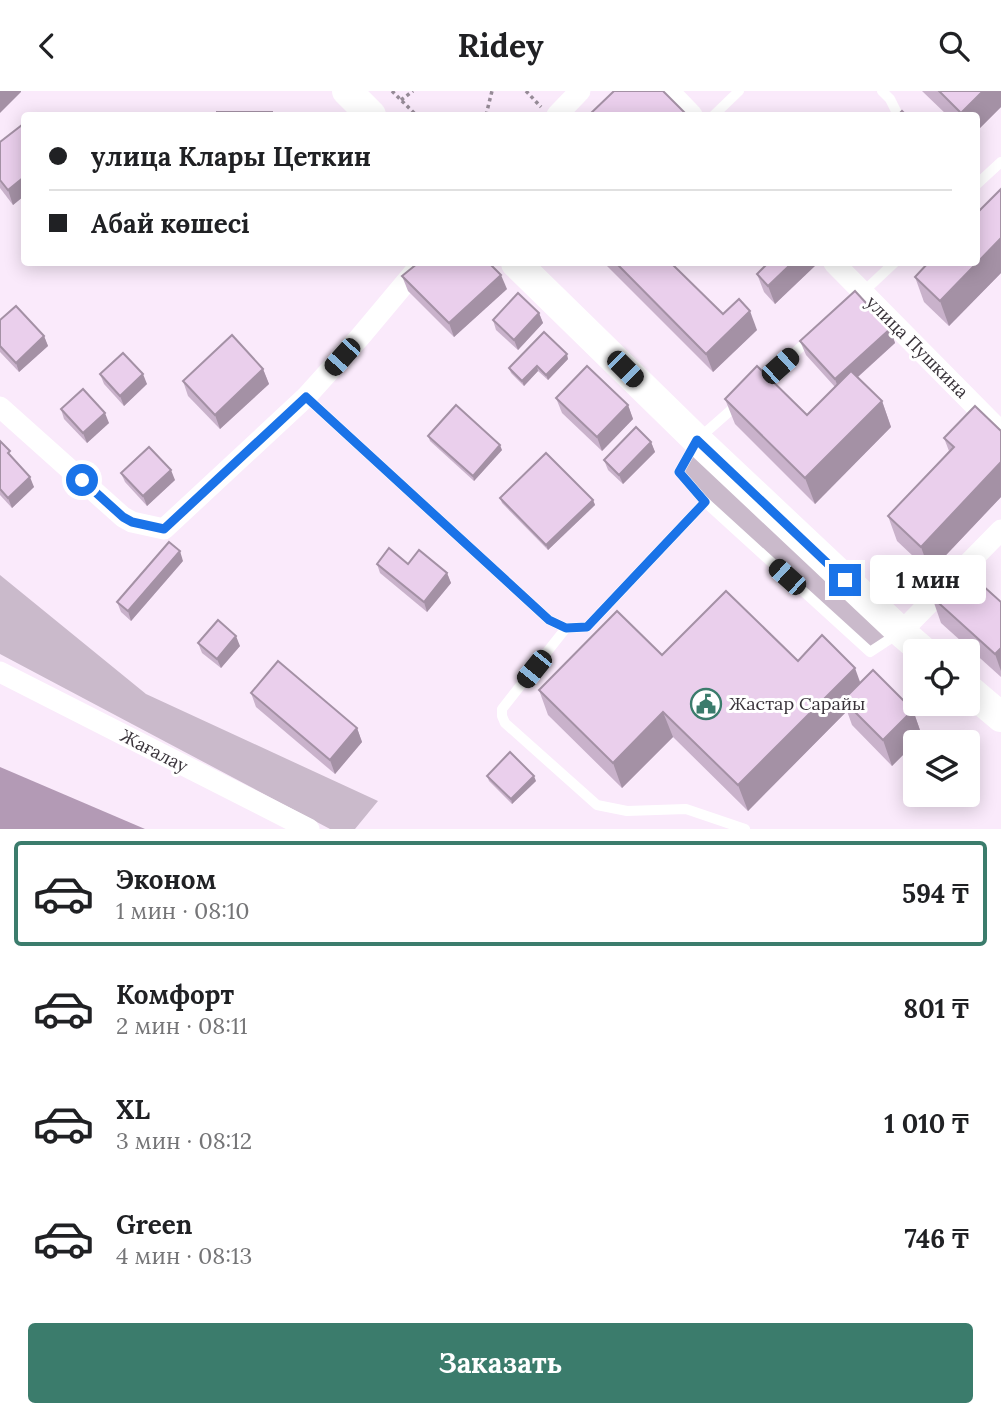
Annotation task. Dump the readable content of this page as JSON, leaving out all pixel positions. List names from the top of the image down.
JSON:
{
  "streets": {
    "street": ["улица Пушкина", "Жағалау"]
  },
  "places": {
    "public building": ["Жастар Сарайы"]
  },
  "page": {
    "header": "Ridey",
    "banner": ["улица Клары Цеткин", "Абай көшесі"],
    "bubble": "1 мин",
    "list": [
      {
        "name": "Эконом",
        "note": "1 мин · 08:10",
        "value": "594 ₸"
      },
      {
        "name": "Комфорт",
        "note": "2 мин · 08:11",
        "value": "801 ₸"
      },
      {
        "name": "XL",
        "note": "3 мин · 08:12",
        "value": "1 010 ₸"
      },
      {
        "name": "Green",
        "note": "4 мин · 08:13",
        "value": "746 ₸"
      }
    ],
    "buttons": "Заказать"
  }
}
